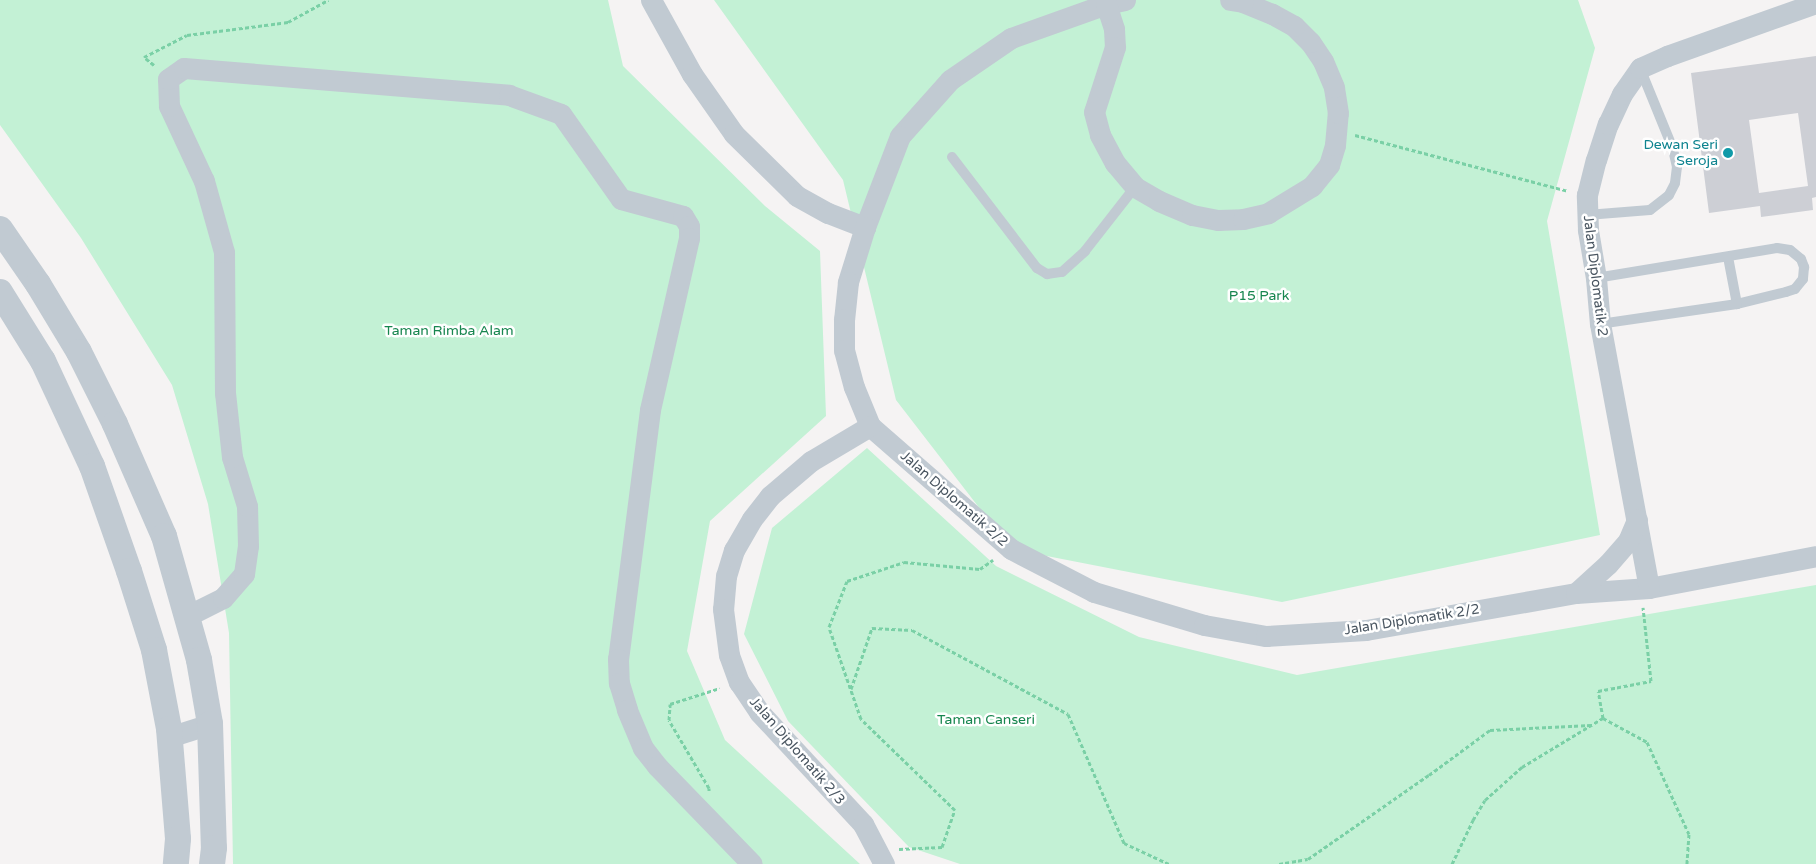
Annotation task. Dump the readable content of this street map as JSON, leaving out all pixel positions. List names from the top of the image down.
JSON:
{
  "streets": {
    "street": ["Jalan Diplomatik 2", "Jalan Diplomatik 2/2", "Jalan Diplomatik 2/3"]
  },
  "crossings": [
    ["Jalan Diplomatik 2", "Jalan Diplomatik 2/2"],
    ["Jalan Diplomatik 2/2", "Jalan Diplomatik 2/3"]
  ],
  "parks": ["P15 Park", "Taman Rimba Alam", "Taman Canseri"],
  "places": ["Dewan Seri Seroja"]
}
